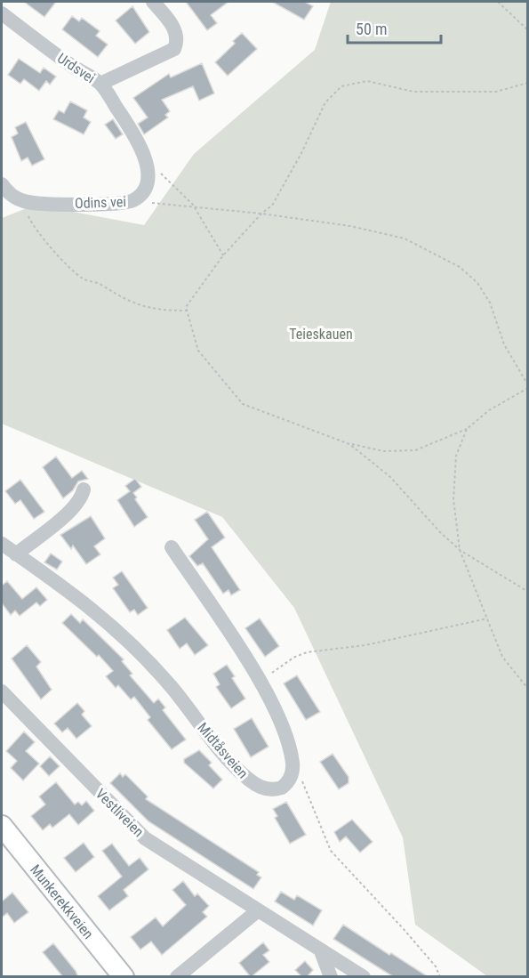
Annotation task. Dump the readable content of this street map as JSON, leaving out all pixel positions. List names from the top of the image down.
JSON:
{
  "streets": {
    "main road": ["Munkerekkveien"],
    "street": [
      "Urdsvei",
      "Odins vei",
      "Midtåsveien",
      "Vestliveien"
    ]
  },
  "crossings": [
    ["Urdsvei", "Odins vei"]
  ],
  "parks": ["Teieskauen"],
  "scale_bar": "50 m"
}
